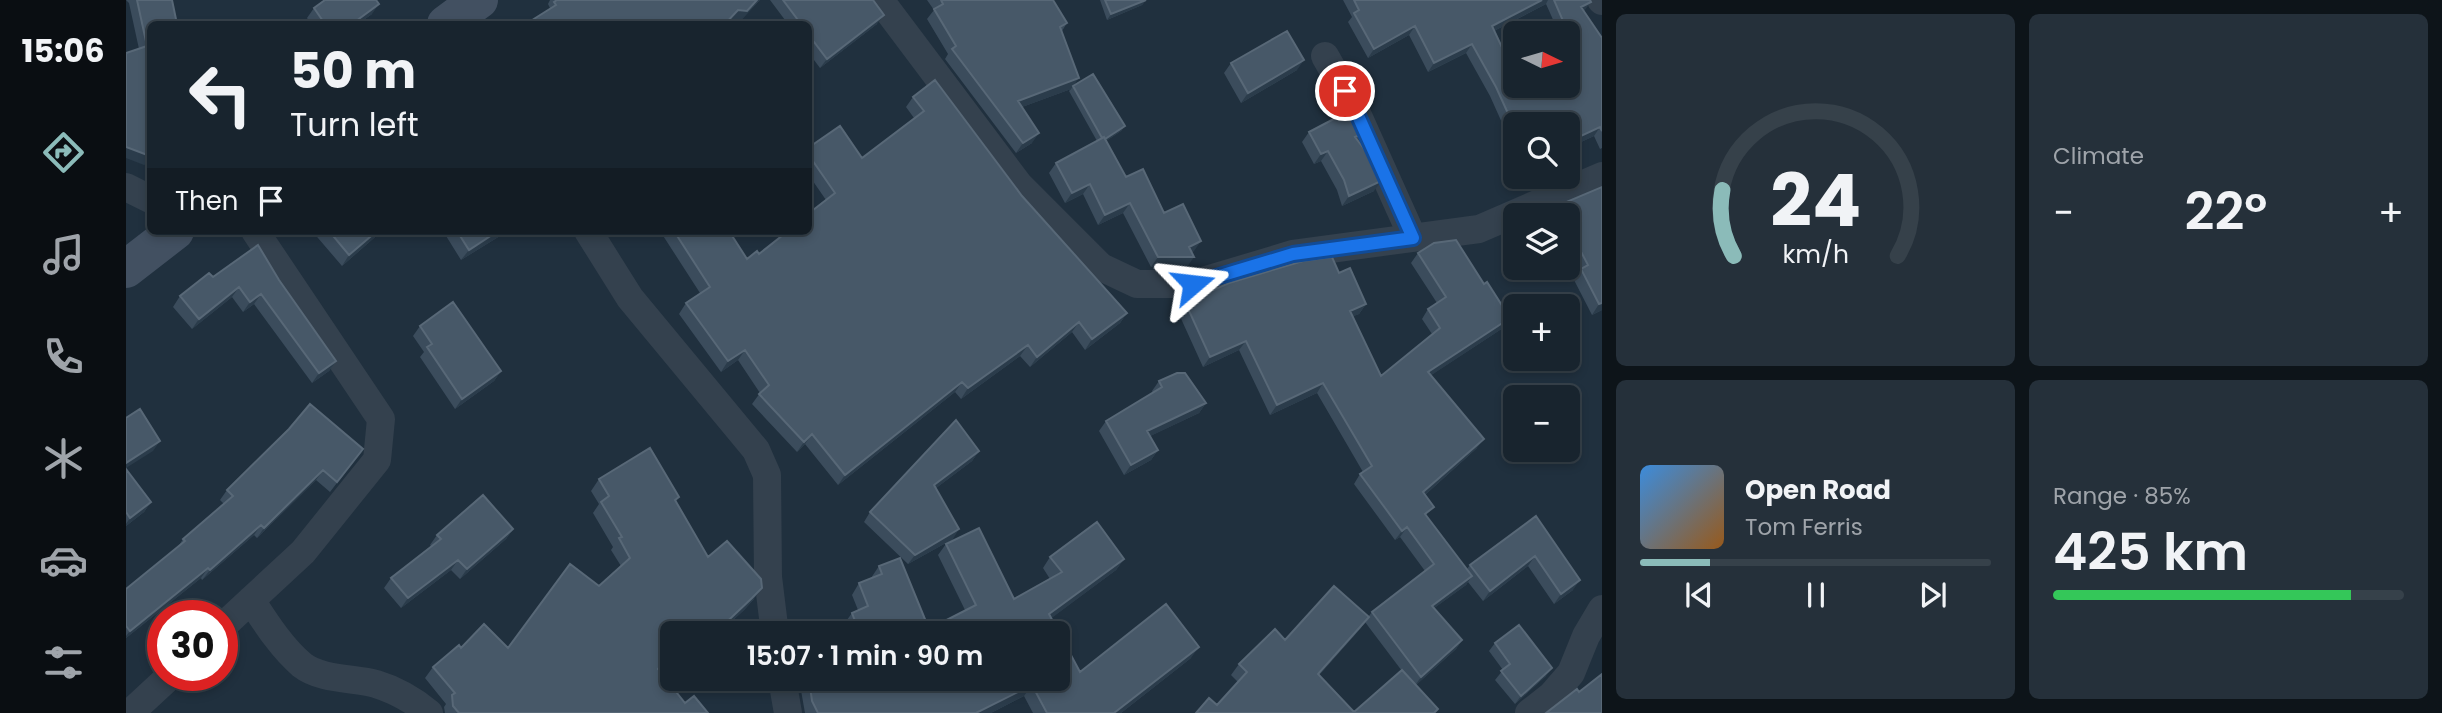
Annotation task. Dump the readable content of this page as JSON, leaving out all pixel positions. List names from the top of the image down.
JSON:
{
  "north": "right",
  "page": {
    "tabs": "15:06",
    "tile": [
      "Climate",
      ["Range · 85%", "425 km"]
    ],
    "map_buttons": ["+", "−"],
    "turn": ["50 m", "Turn left"],
    "then": "Then",
    "heat": ["−", "22°", "+"],
    "song": ["Open Road", "Tom Ferris"],
    "limit": "30",
    "trip": "15:07 · 1 min · 90 m",
    "gauge": ["24", "km/h"]
  }
}
